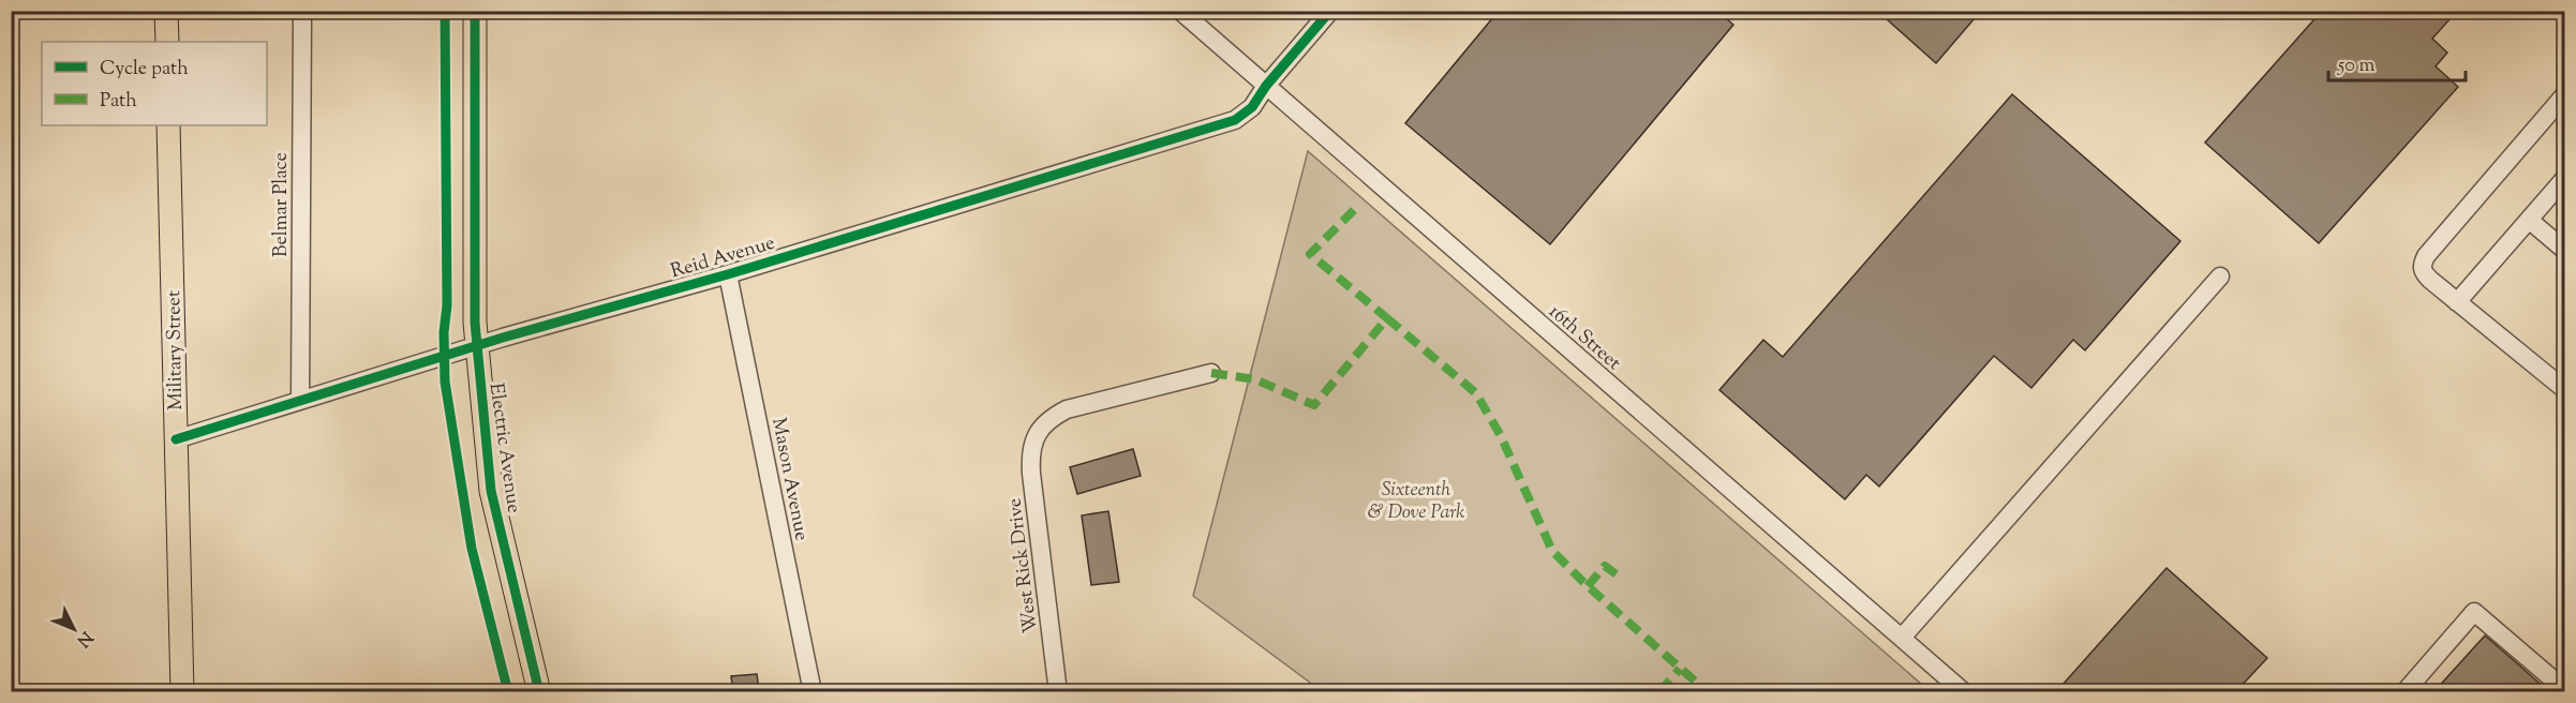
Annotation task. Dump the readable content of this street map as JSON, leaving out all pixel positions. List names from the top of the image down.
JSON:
{
  "streets": {
    "main road": ["Military Street", "Electric Avenue"],
    "street": [
      "Belmar Place",
      "Reid Avenue",
      "16th Street",
      "Mason Avenue",
      "West Rick Drive"
    ]
  },
  "crossings": [
    ["Belmar Place", "Reid Avenue"],
    ["Reid Avenue", "16th Street"],
    ["Reid Avenue", "Military Street"],
    ["Reid Avenue", "Electric Avenue"],
    ["Reid Avenue", "Mason Avenue"]
  ],
  "parks": ["Sixteenth & Dove Park"],
  "legend": ["Cycle path", "Path"],
  "scale_bar": "50 m",
  "north": "bottom right"
}
